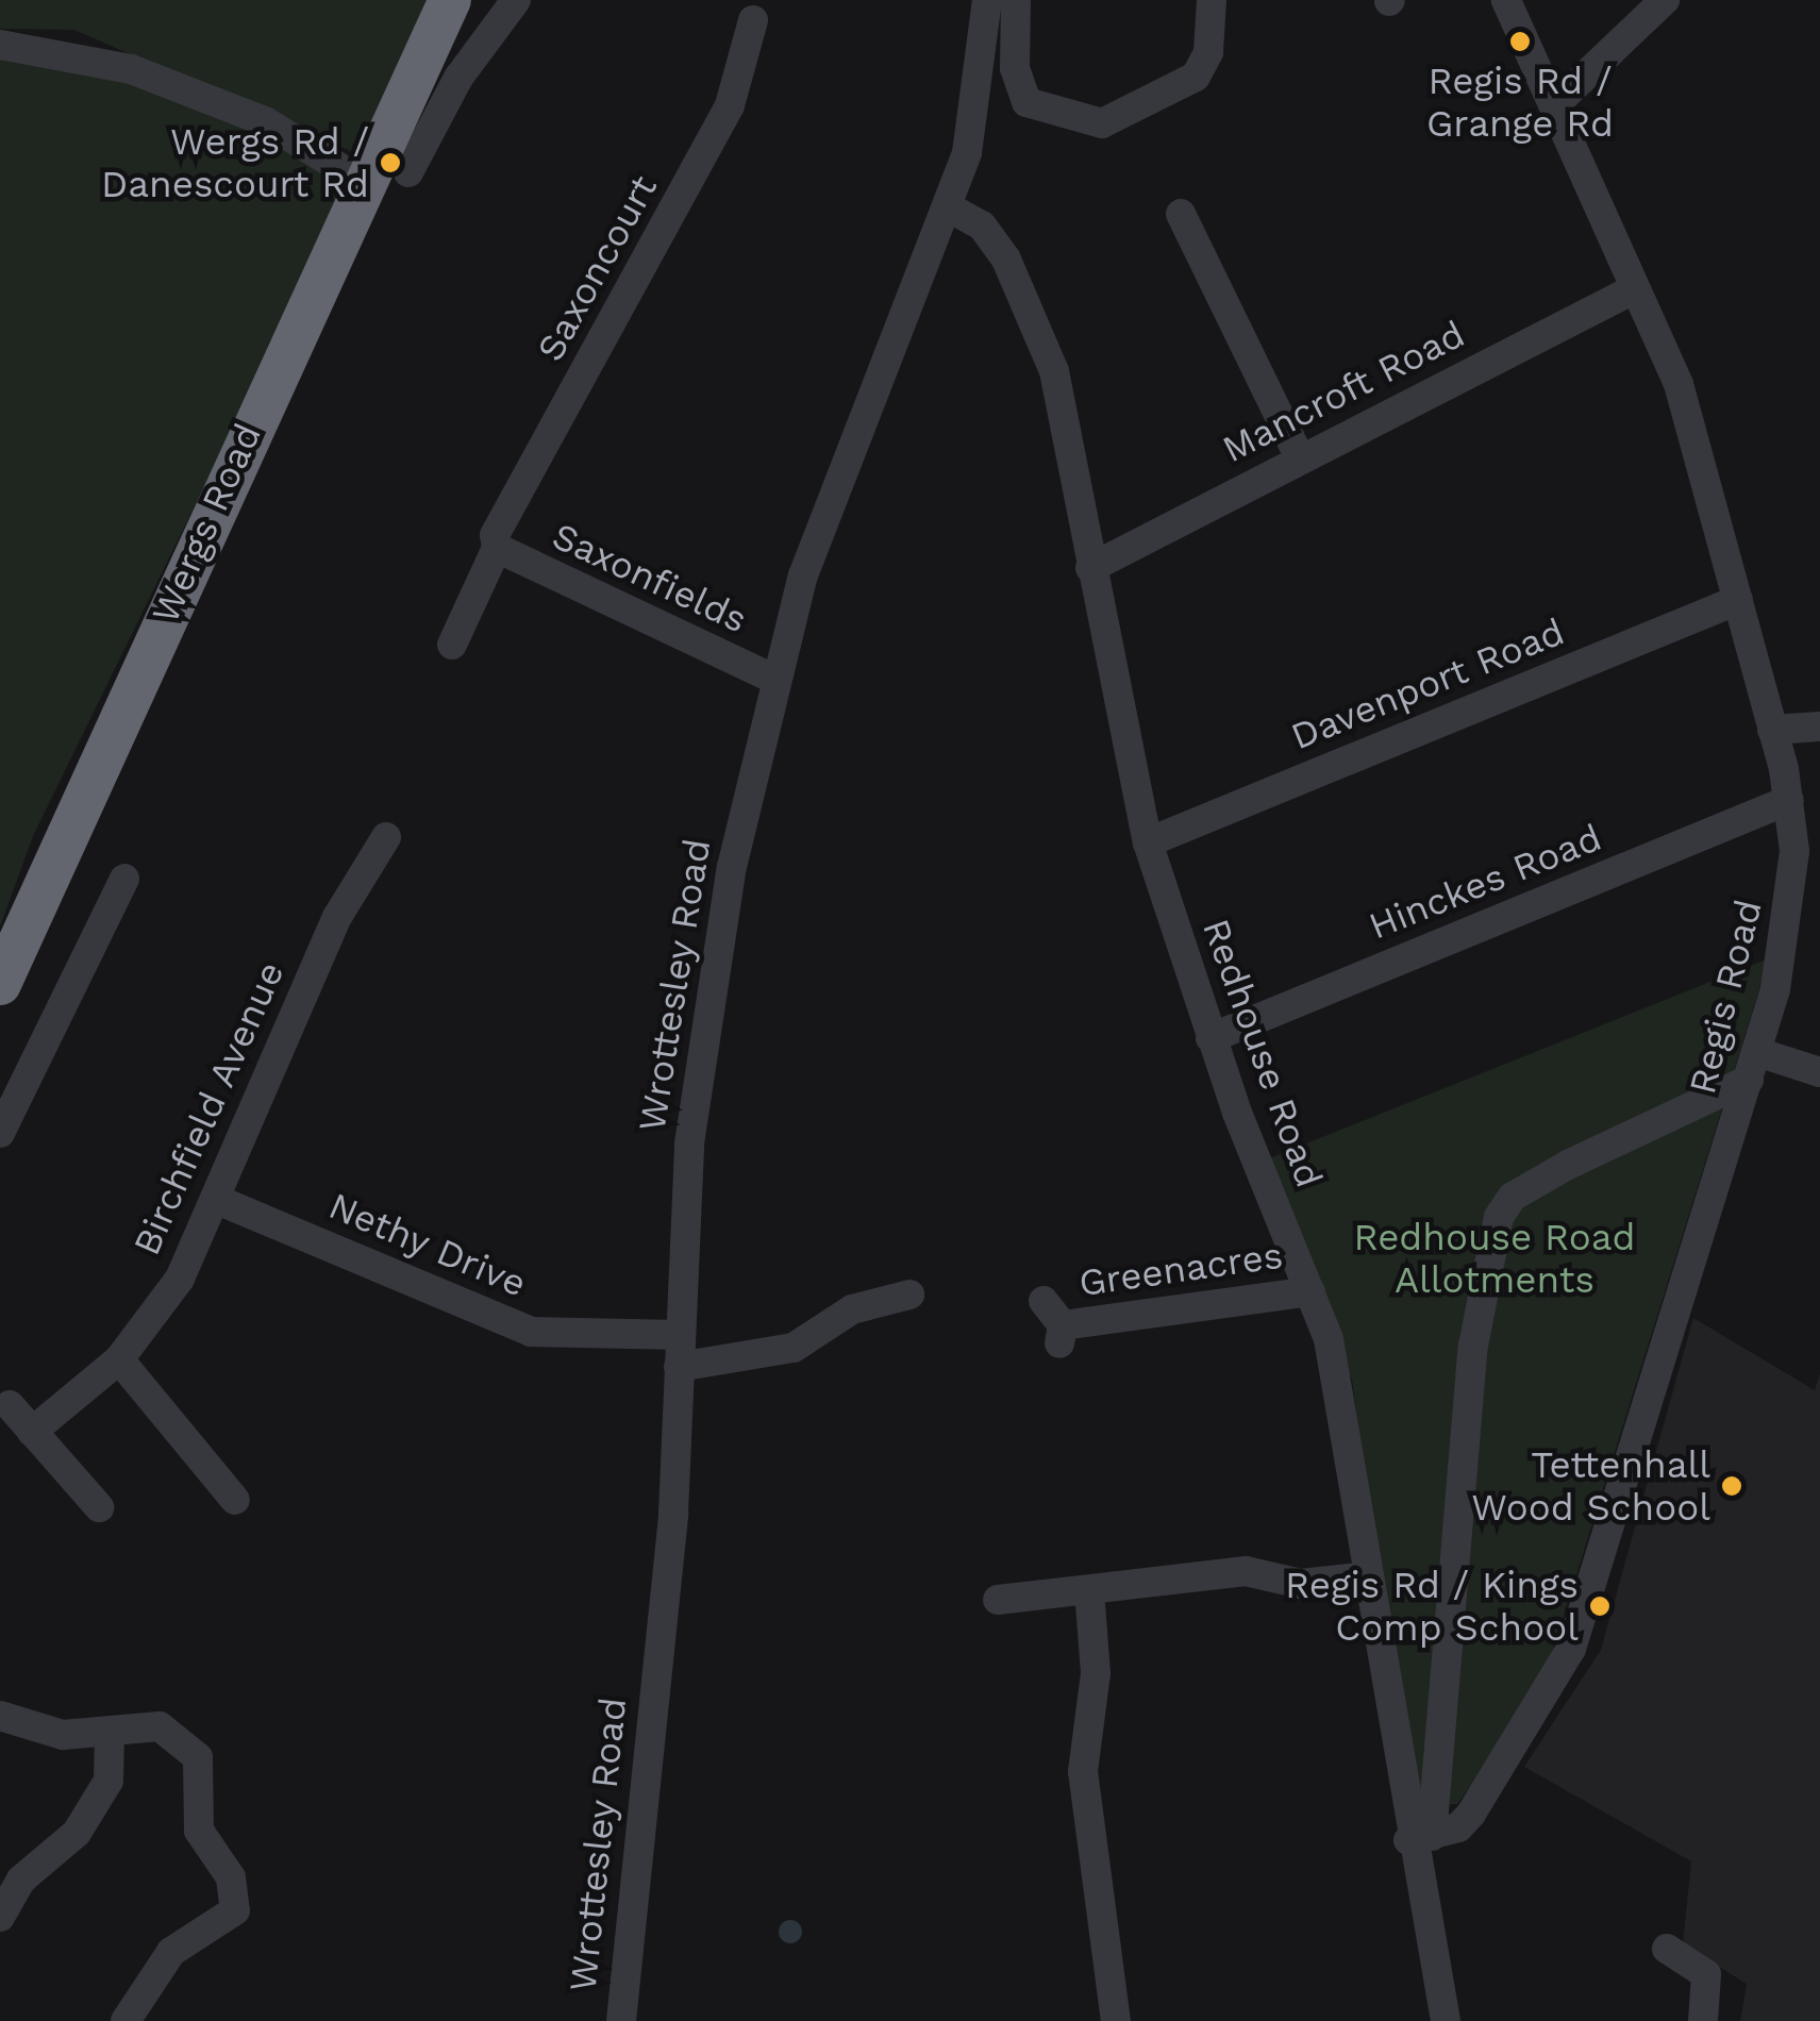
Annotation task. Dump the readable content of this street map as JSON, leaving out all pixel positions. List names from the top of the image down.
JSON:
{
  "streets": {
    "highway": ["Wergs Road"],
    "street": [
      "Saxoncourt",
      "Mancroft Road",
      "Saxonfields",
      "Davenport Road",
      "Hinckes Road",
      "Wrottesley Road",
      "Regis Road",
      "Redhouse Road",
      "Birchfield Avenue",
      "Nethy Drive",
      "Greenacres"
    ]
  },
  "crossings": [
    ["Saxoncourt", "Saxonfields"],
    ["Mancroft Road", "Regis Road"],
    ["Mancroft Road", "Redhouse Road"],
    ["Saxonfields", "Wrottesley Road"],
    ["Davenport Road", "Regis Road"],
    ["Davenport Road", "Redhouse Road"],
    ["Hinckes Road", "Regis Road"],
    ["Hinckes Road", "Redhouse Road"],
    ["Wrottesley Road", "Redhouse Road"],
    ["Wrottesley Road", "Nethy Drive"],
    ["Regis Road", "Redhouse Road"],
    ["Redhouse Road", "Greenacres"],
    ["Birchfield Avenue", "Nethy Drive"]
  ],
  "parks": ["Redhouse Road Allotments"],
  "places": [
    "Regis Rd / Grange Rd",
    "Wergs Rd / Danescourt Rd",
    "Tettenhall Wood School",
    "Regis Rd / Kings Comp School"
  ]
}
